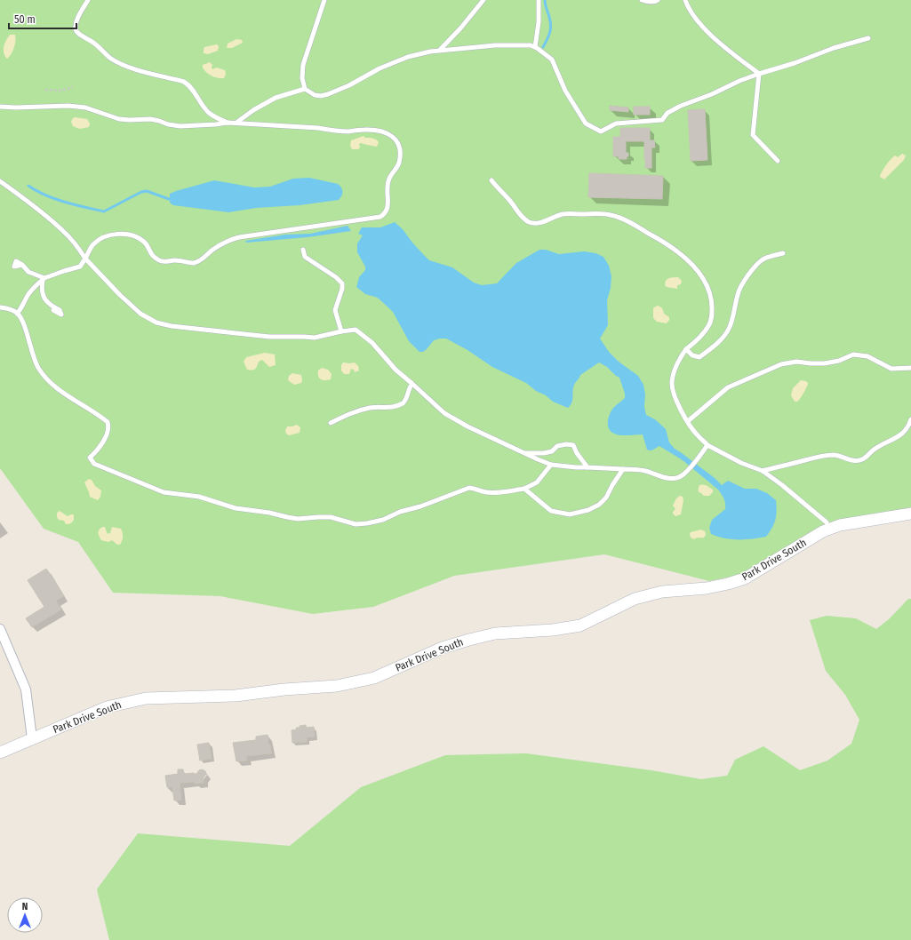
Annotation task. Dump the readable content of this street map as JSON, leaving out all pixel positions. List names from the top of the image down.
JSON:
{
  "streets": {
    "street": ["Park Drive South"]
  },
  "scale_bar": "50 m",
  "north": "top"
}
